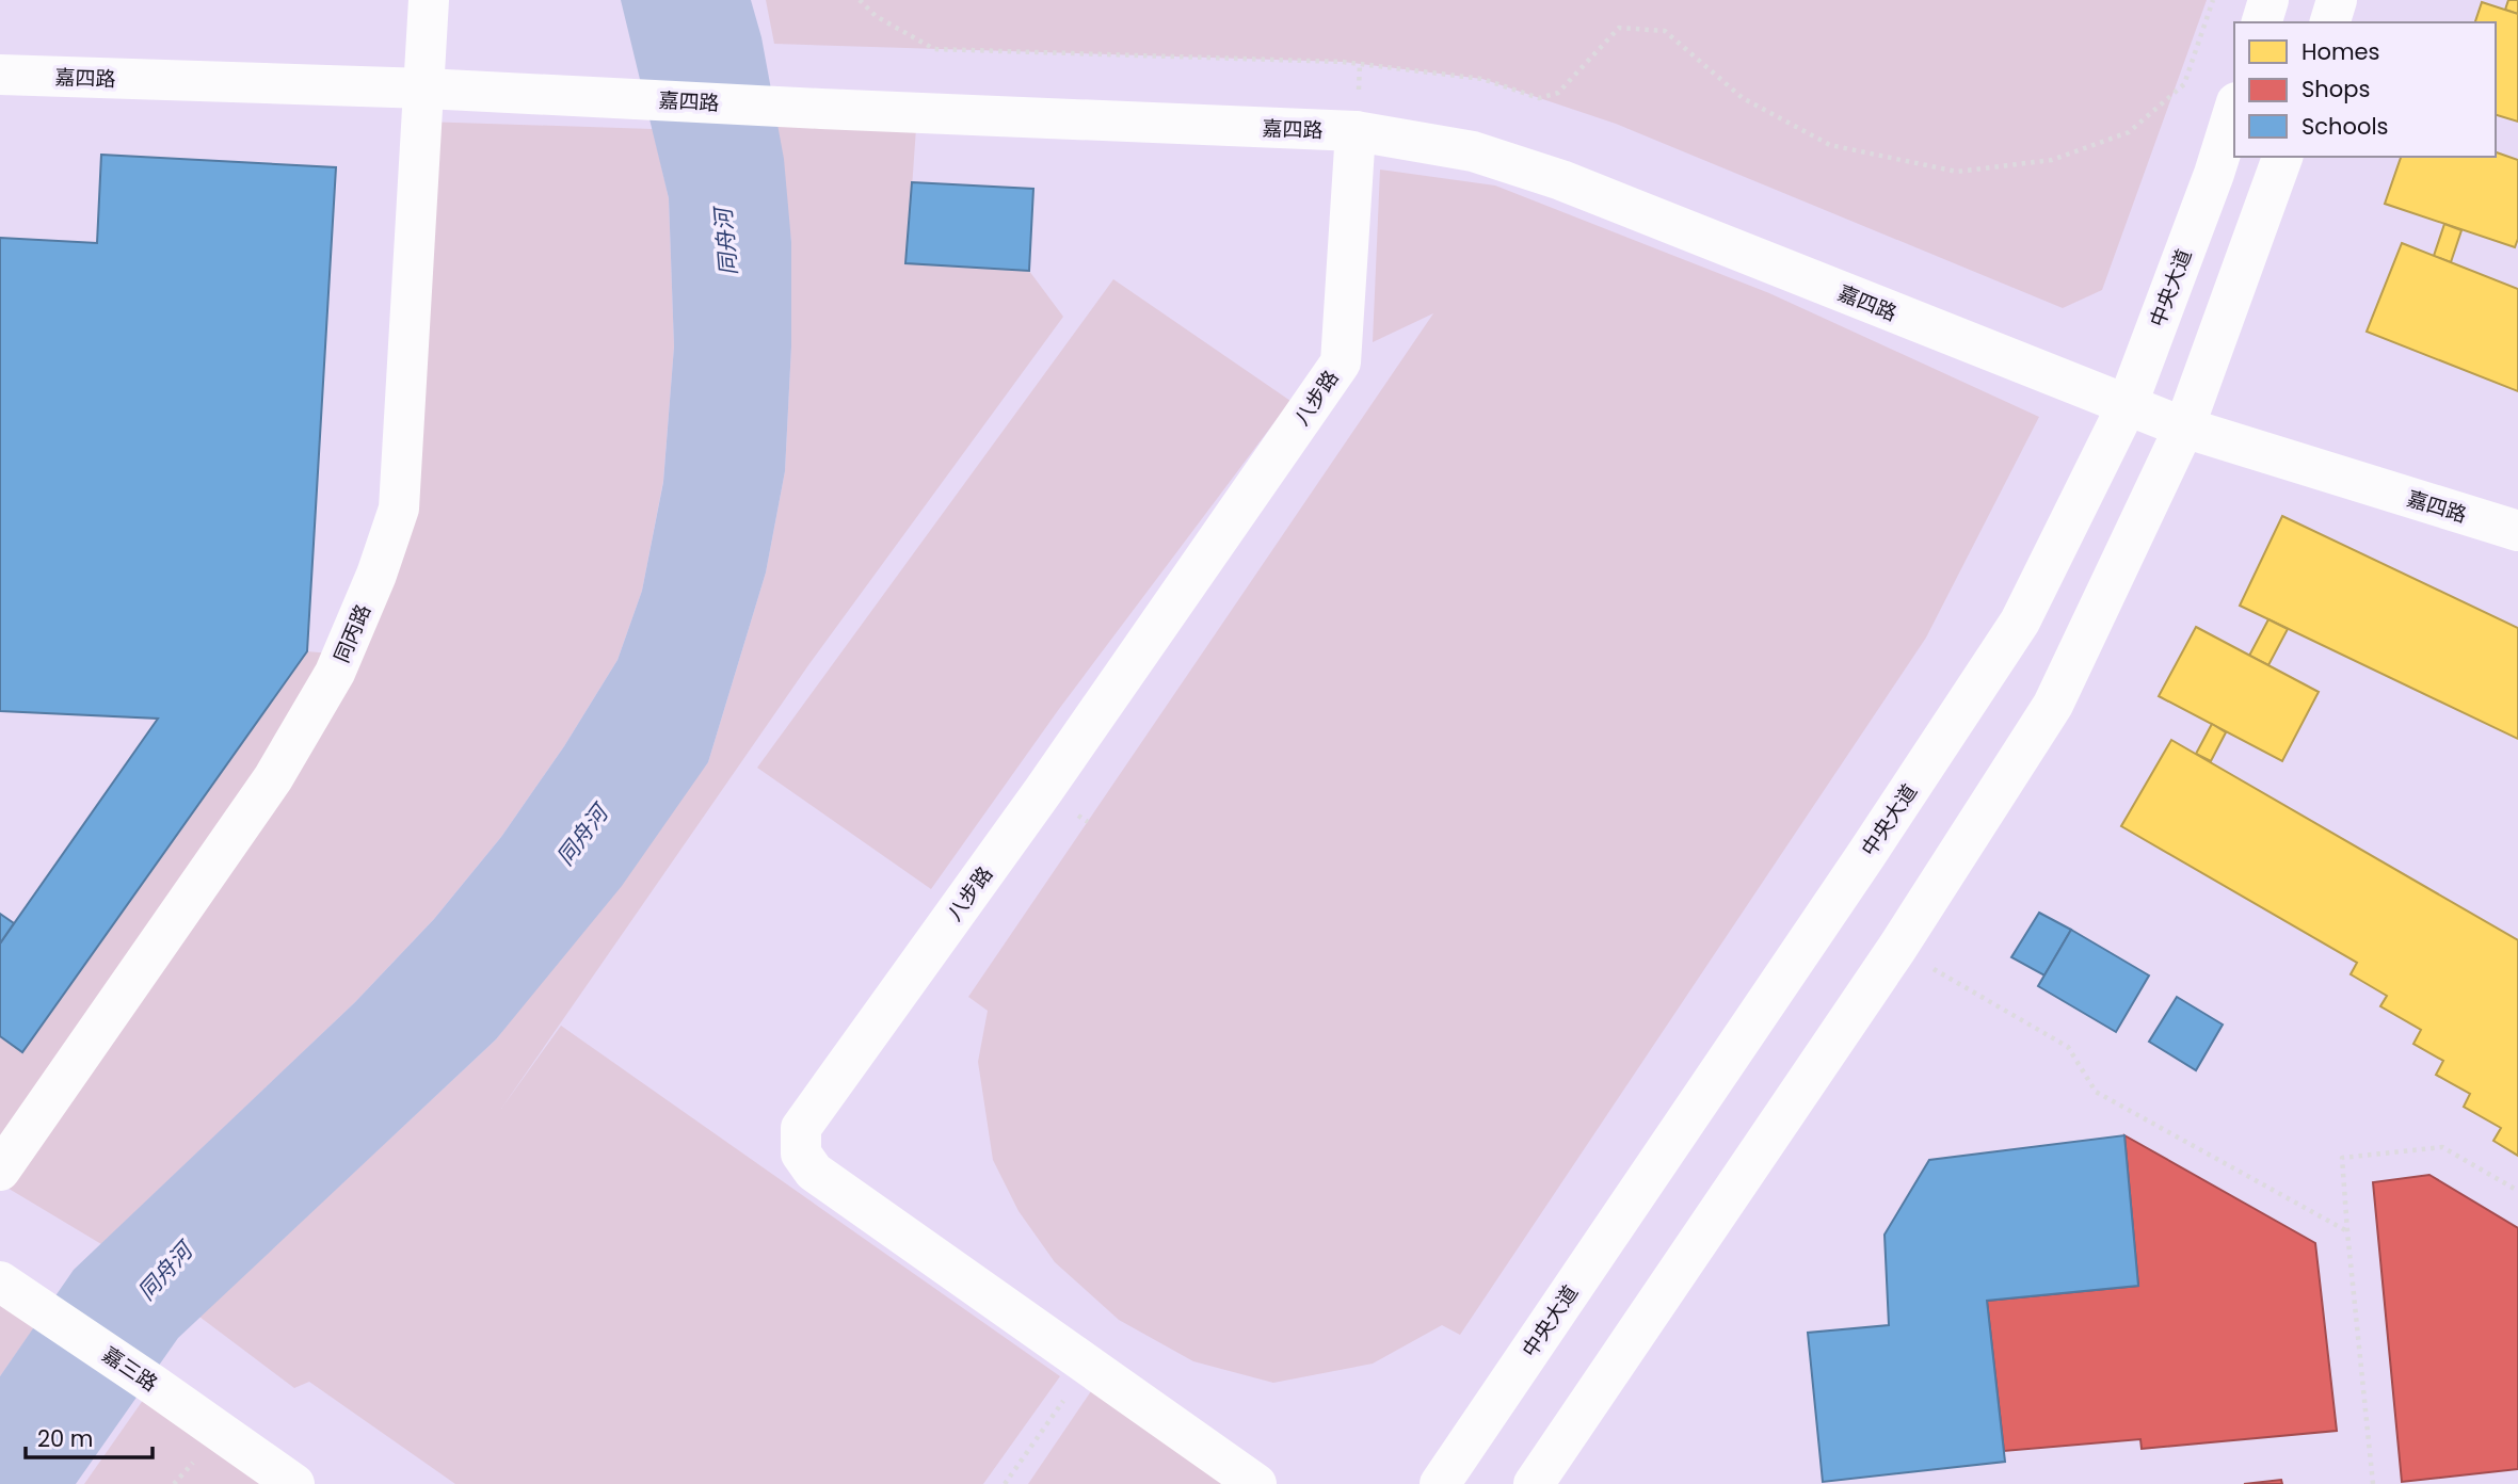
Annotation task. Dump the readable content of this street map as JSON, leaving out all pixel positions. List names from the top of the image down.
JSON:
{
  "streets": {
    "lane": [
      "嘉四路",
      "中央大道",
      "八步路",
      "同丙路",
      "嘉三路"
    ]
  },
  "crossings": [
    ["嘉四路", "中央大道"],
    ["嘉四路", "八步路"],
    ["嘉四路", "同丙路"]
  ],
  "water": ["同舟河"],
  "legend": ["Homes", "Shops", "Schools"],
  "scale_bar": "20 m"
}
